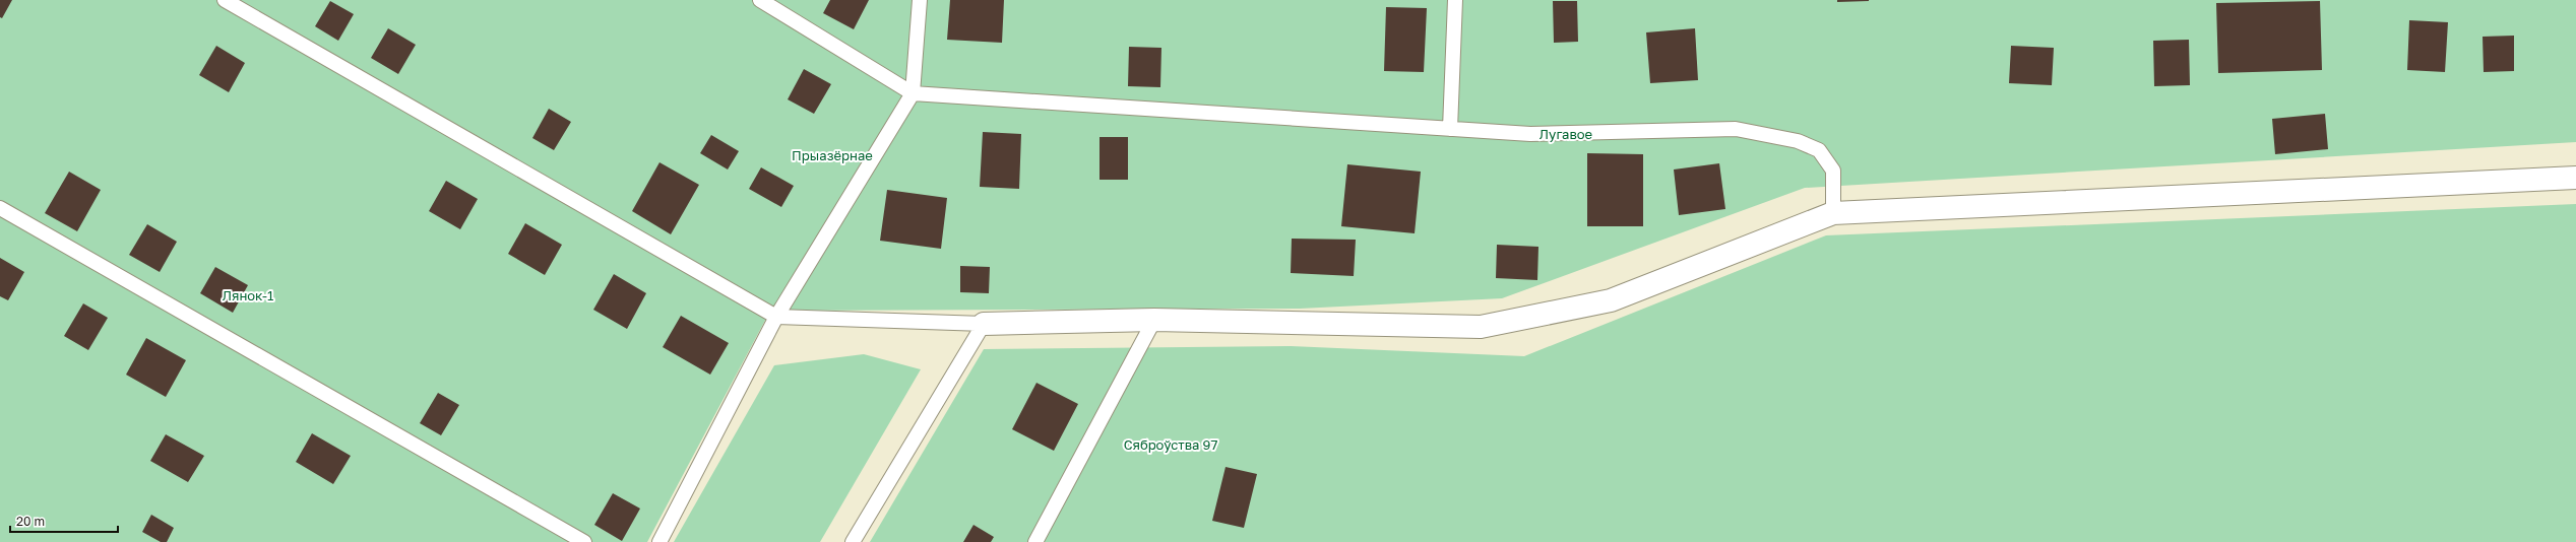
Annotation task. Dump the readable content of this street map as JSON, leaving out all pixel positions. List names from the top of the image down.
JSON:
{
  "parks": [
    "Лугавое",
    "Прыазёрнае",
    "Лянок-1",
    "Сяброўства 97"
  ],
  "scale_bar": "20 m"
}
